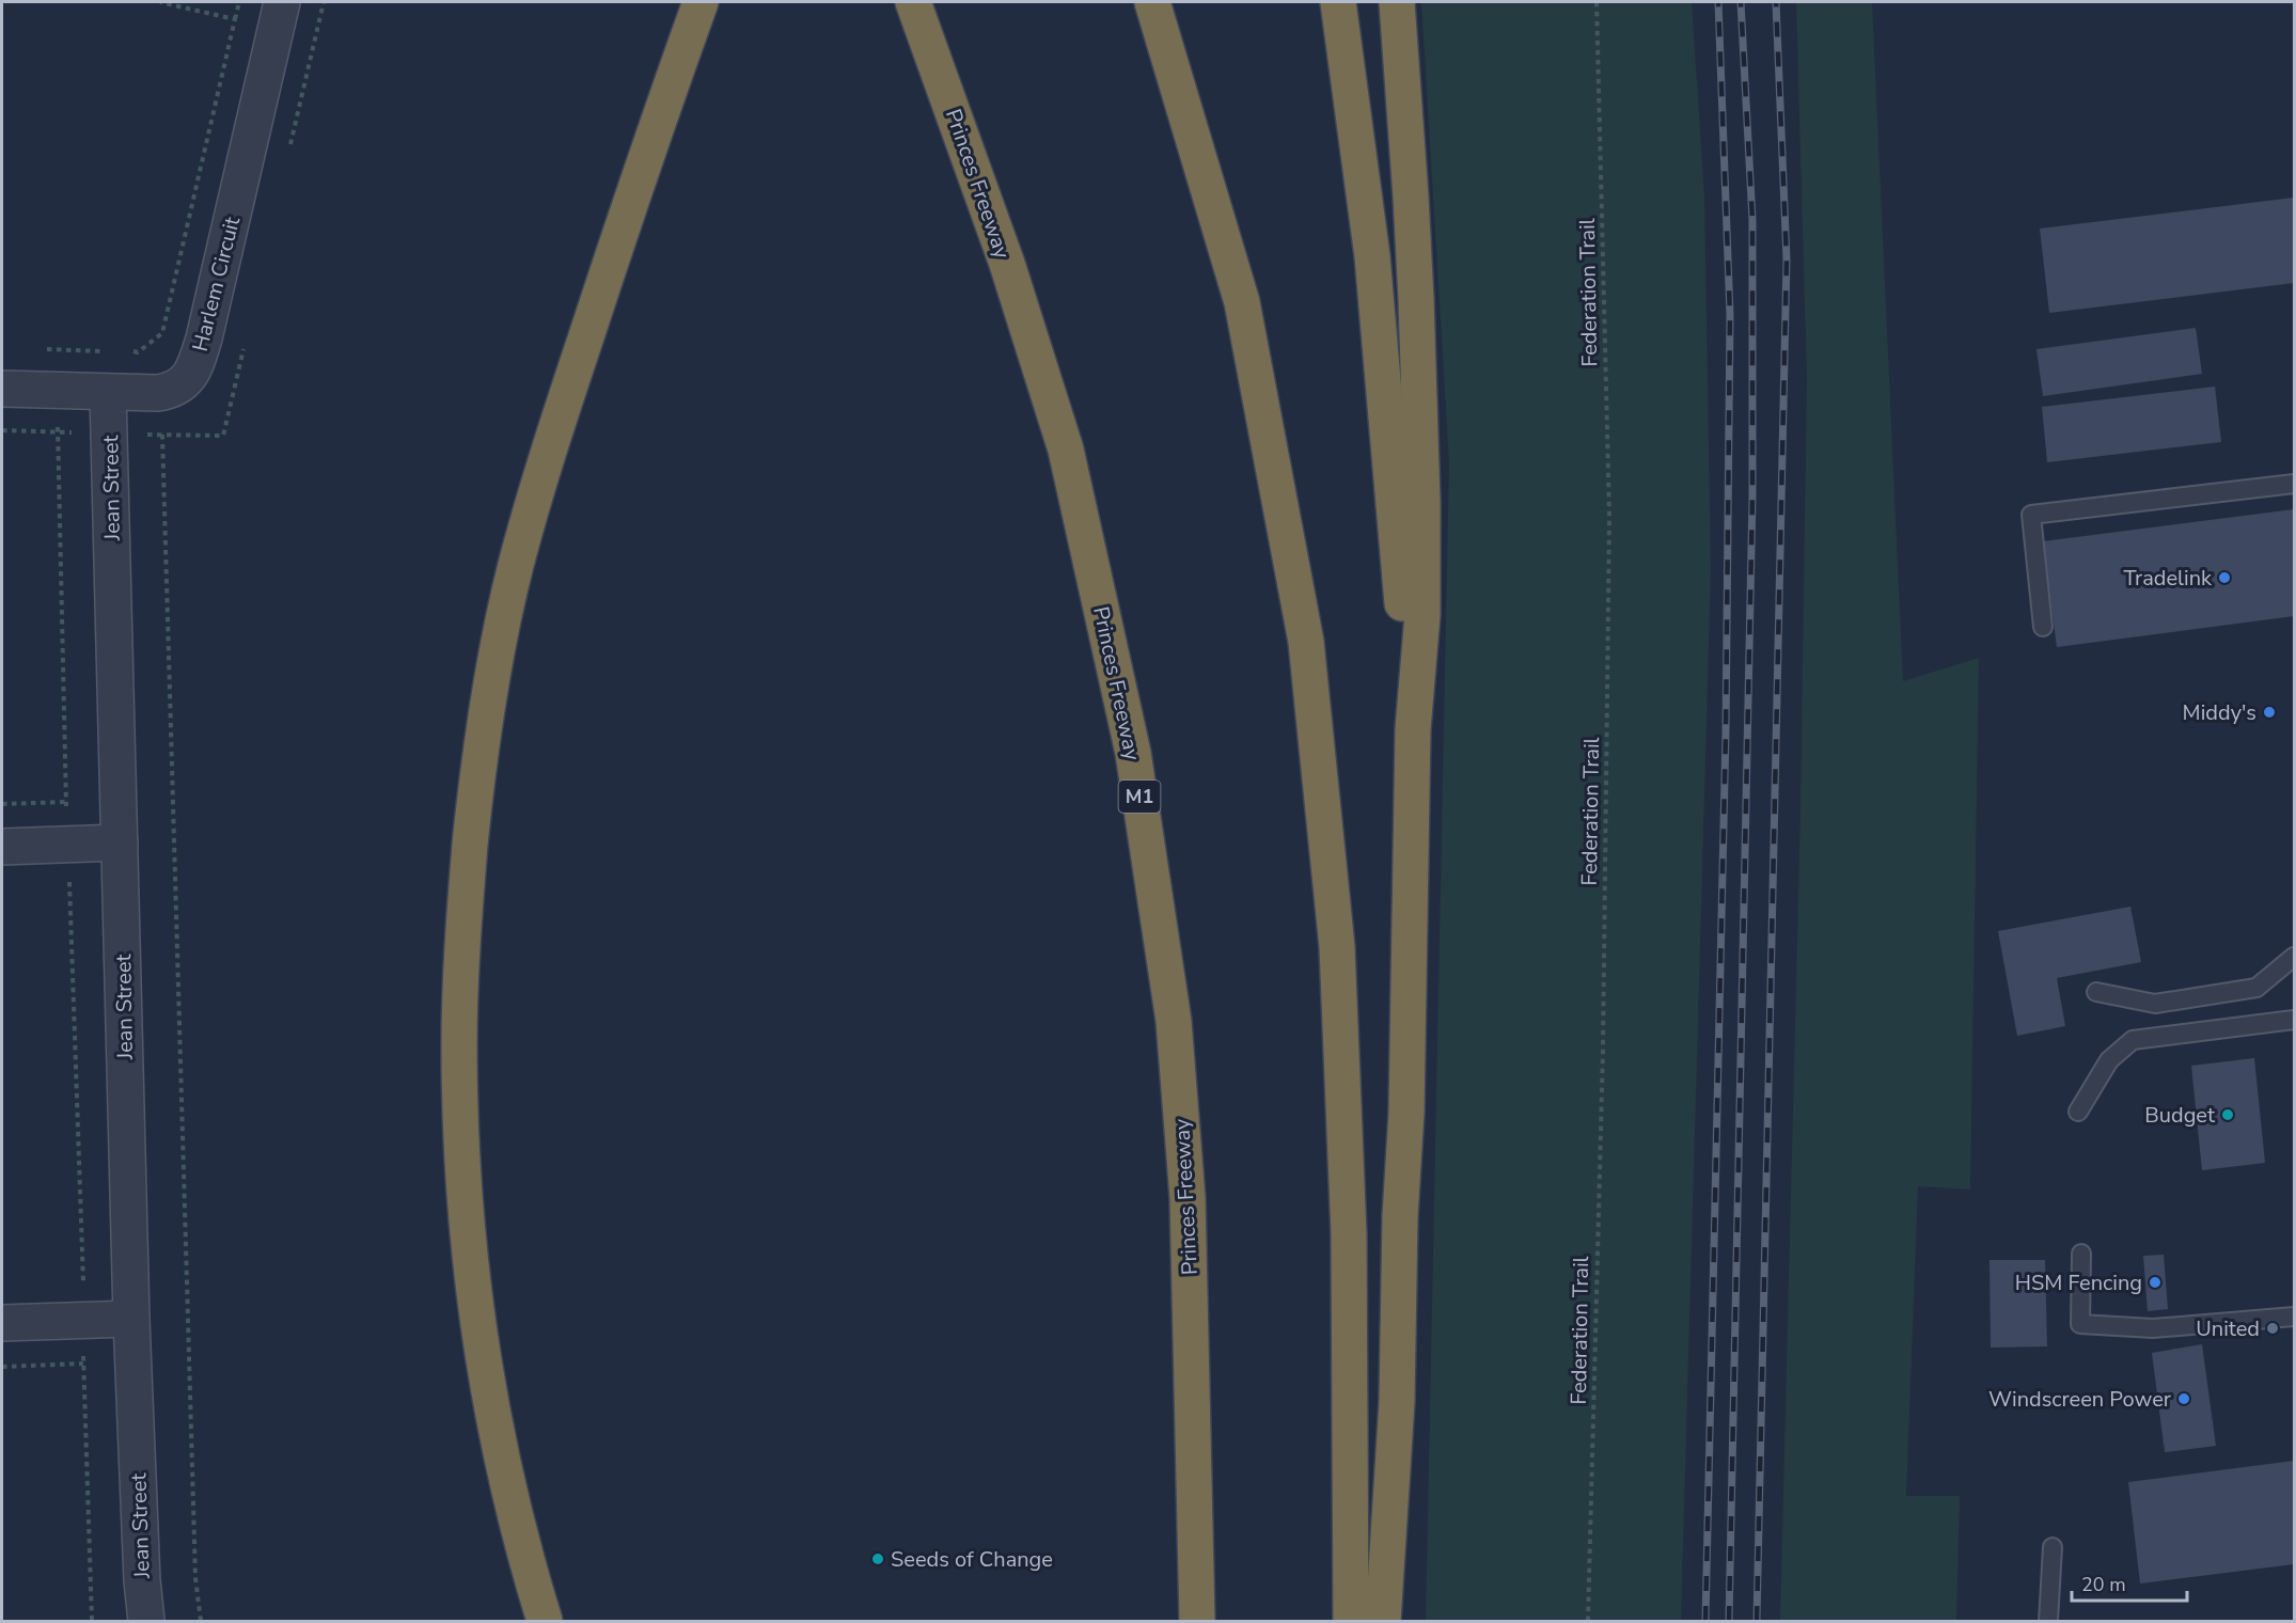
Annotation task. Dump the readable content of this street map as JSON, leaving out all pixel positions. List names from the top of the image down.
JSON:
{
  "streets": {
    "highway": ["Princes Freeway", "M1"],
    "street": ["Harlem Circuit", "Jean Street"],
    "path": ["Federation Trail"]
  },
  "crossings": [
    ["Harlem Circuit", "Jean Street"]
  ],
  "places": [
    "Tradelink",
    "Middy's",
    "Budget",
    "HSM Fencing",
    "United",
    "Windscreen Power",
    "Seeds of Change"
  ],
  "scale_bar": "20 m"
}
